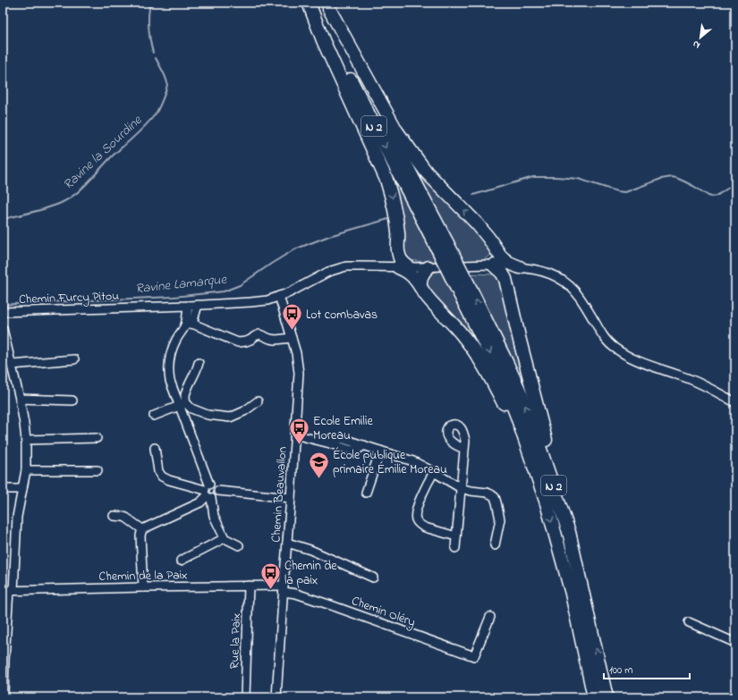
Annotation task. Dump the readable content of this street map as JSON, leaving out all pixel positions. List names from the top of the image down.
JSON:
{
  "streets": {
    "highway": ["N 2"],
    "street": [
      "Chemin Furcy Pitou",
      "Chemin Beauvallon",
      "Chemin de la Paix",
      "Chemin Oléry",
      "Rue la Paix"
    ]
  },
  "crossings": [
    ["Chemin Furcy Pitou", "Chemin Beauvallon"],
    ["Chemin Beauvallon", "Chemin de la Paix"],
    ["Chemin Beauvallon", "Chemin Oléry"],
    ["Chemin de la Paix", "Chemin Oléry"],
    ["Chemin de la Paix", "Rue la Paix"]
  ],
  "water": ["Ravine la Sourdine", "Ravine Lamarque"],
  "places": {
    "bus stop": ["Lot combavas", "Ecole Emilie Moreau", "Chemin de la paix"],
    "school or university": ["École publique primaire Émilie Moreau"]
  },
  "scale_bar": "100 m",
  "north": "bottom left"
}
